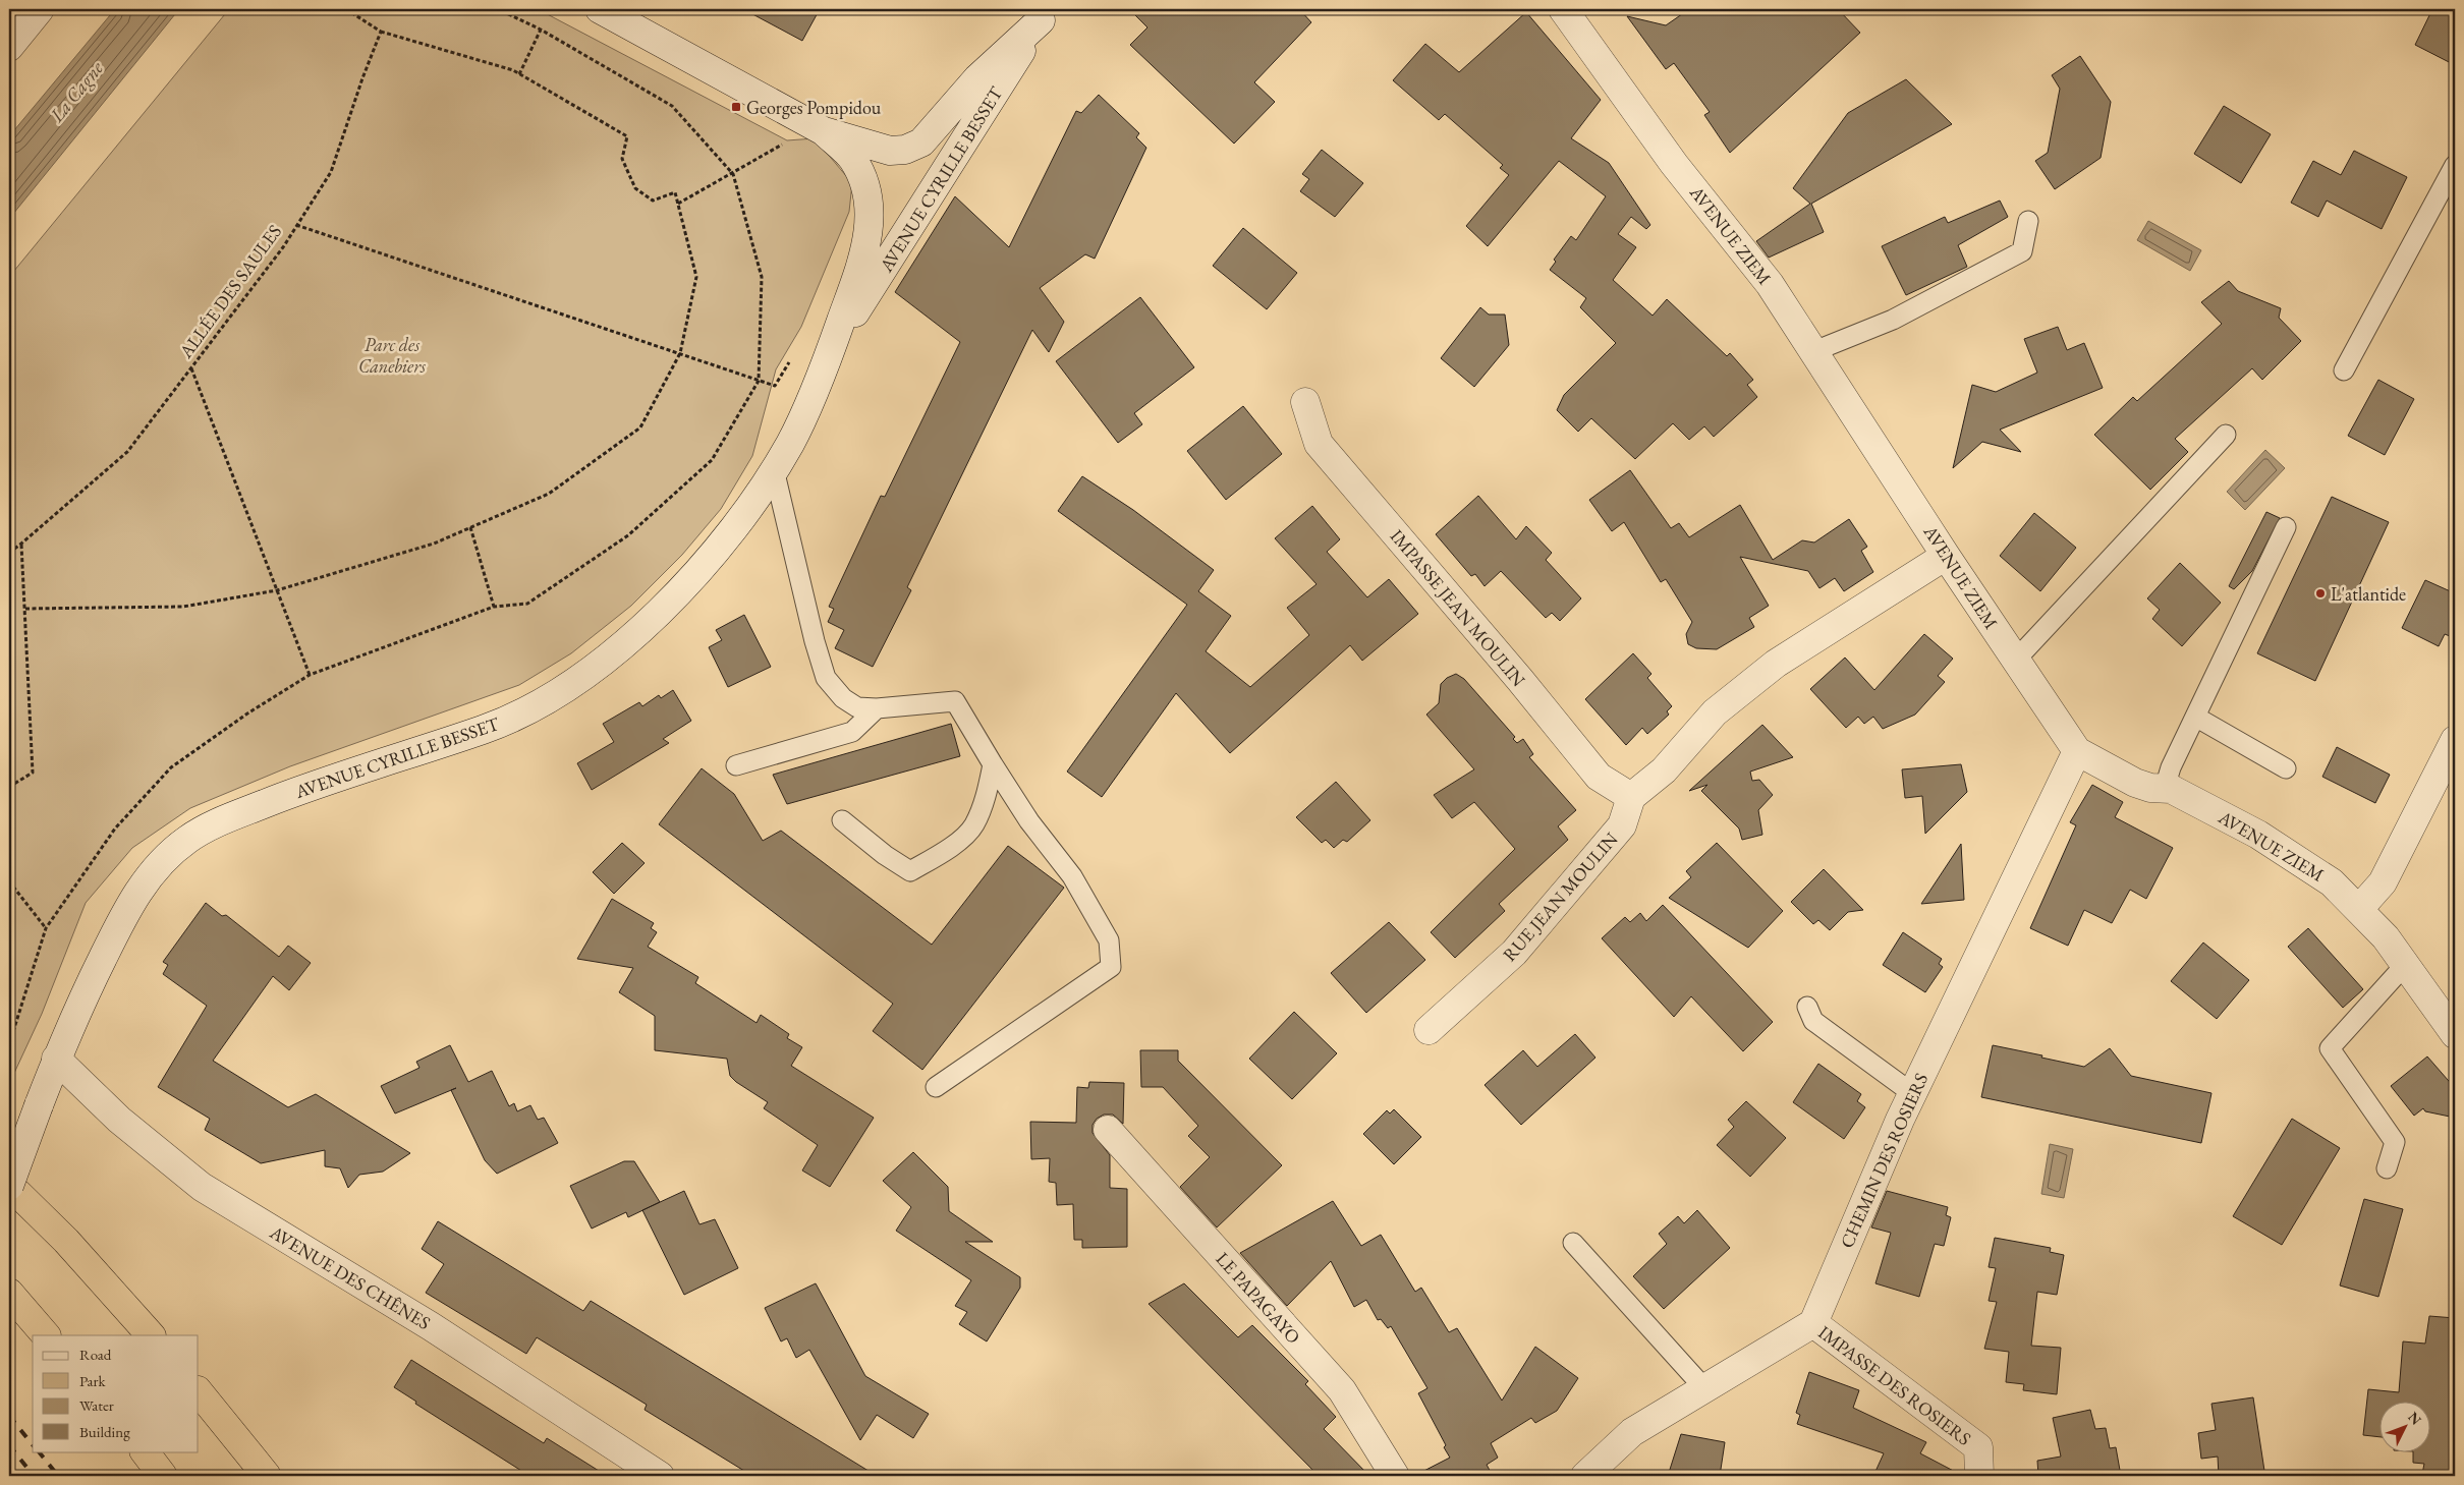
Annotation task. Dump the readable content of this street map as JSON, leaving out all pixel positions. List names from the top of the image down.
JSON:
{
  "streets": {
    "street": [
      "AVENUE CYRILLE BESSET",
      "AVENUE ZIEM",
      "IMPASSE JEAN MOULIN",
      "RUE JEAN MOULIN",
      "CHEMIN DES ROSIERS",
      "AVENUE DES CHÊNES",
      "LE PAPAGAYO",
      "IMPASSE DES ROSIERS"
    ],
    "path": ["ALLÉE DES SAULES"]
  },
  "crossings": [
    ["AVENUE CYRILLE BESSET", "AVENUE DES CHÊNES"],
    ["AVENUE ZIEM", "CHEMIN DES ROSIERS"],
    ["IMPASSE JEAN MOULIN", "RUE JEAN MOULIN"],
    ["CHEMIN DES ROSIERS", "IMPASSE DES ROSIERS"]
  ],
  "water": ["La Cagne"],
  "parks": ["Parc des Canebiers"],
  "places": {
    "transit": ["Georges Pompidou"],
    "other": ["L'atlantide"]
  },
  "legend": [
    "Road",
    "Park",
    "Water",
    "Building"
  ],
  "north": "top right"
}
